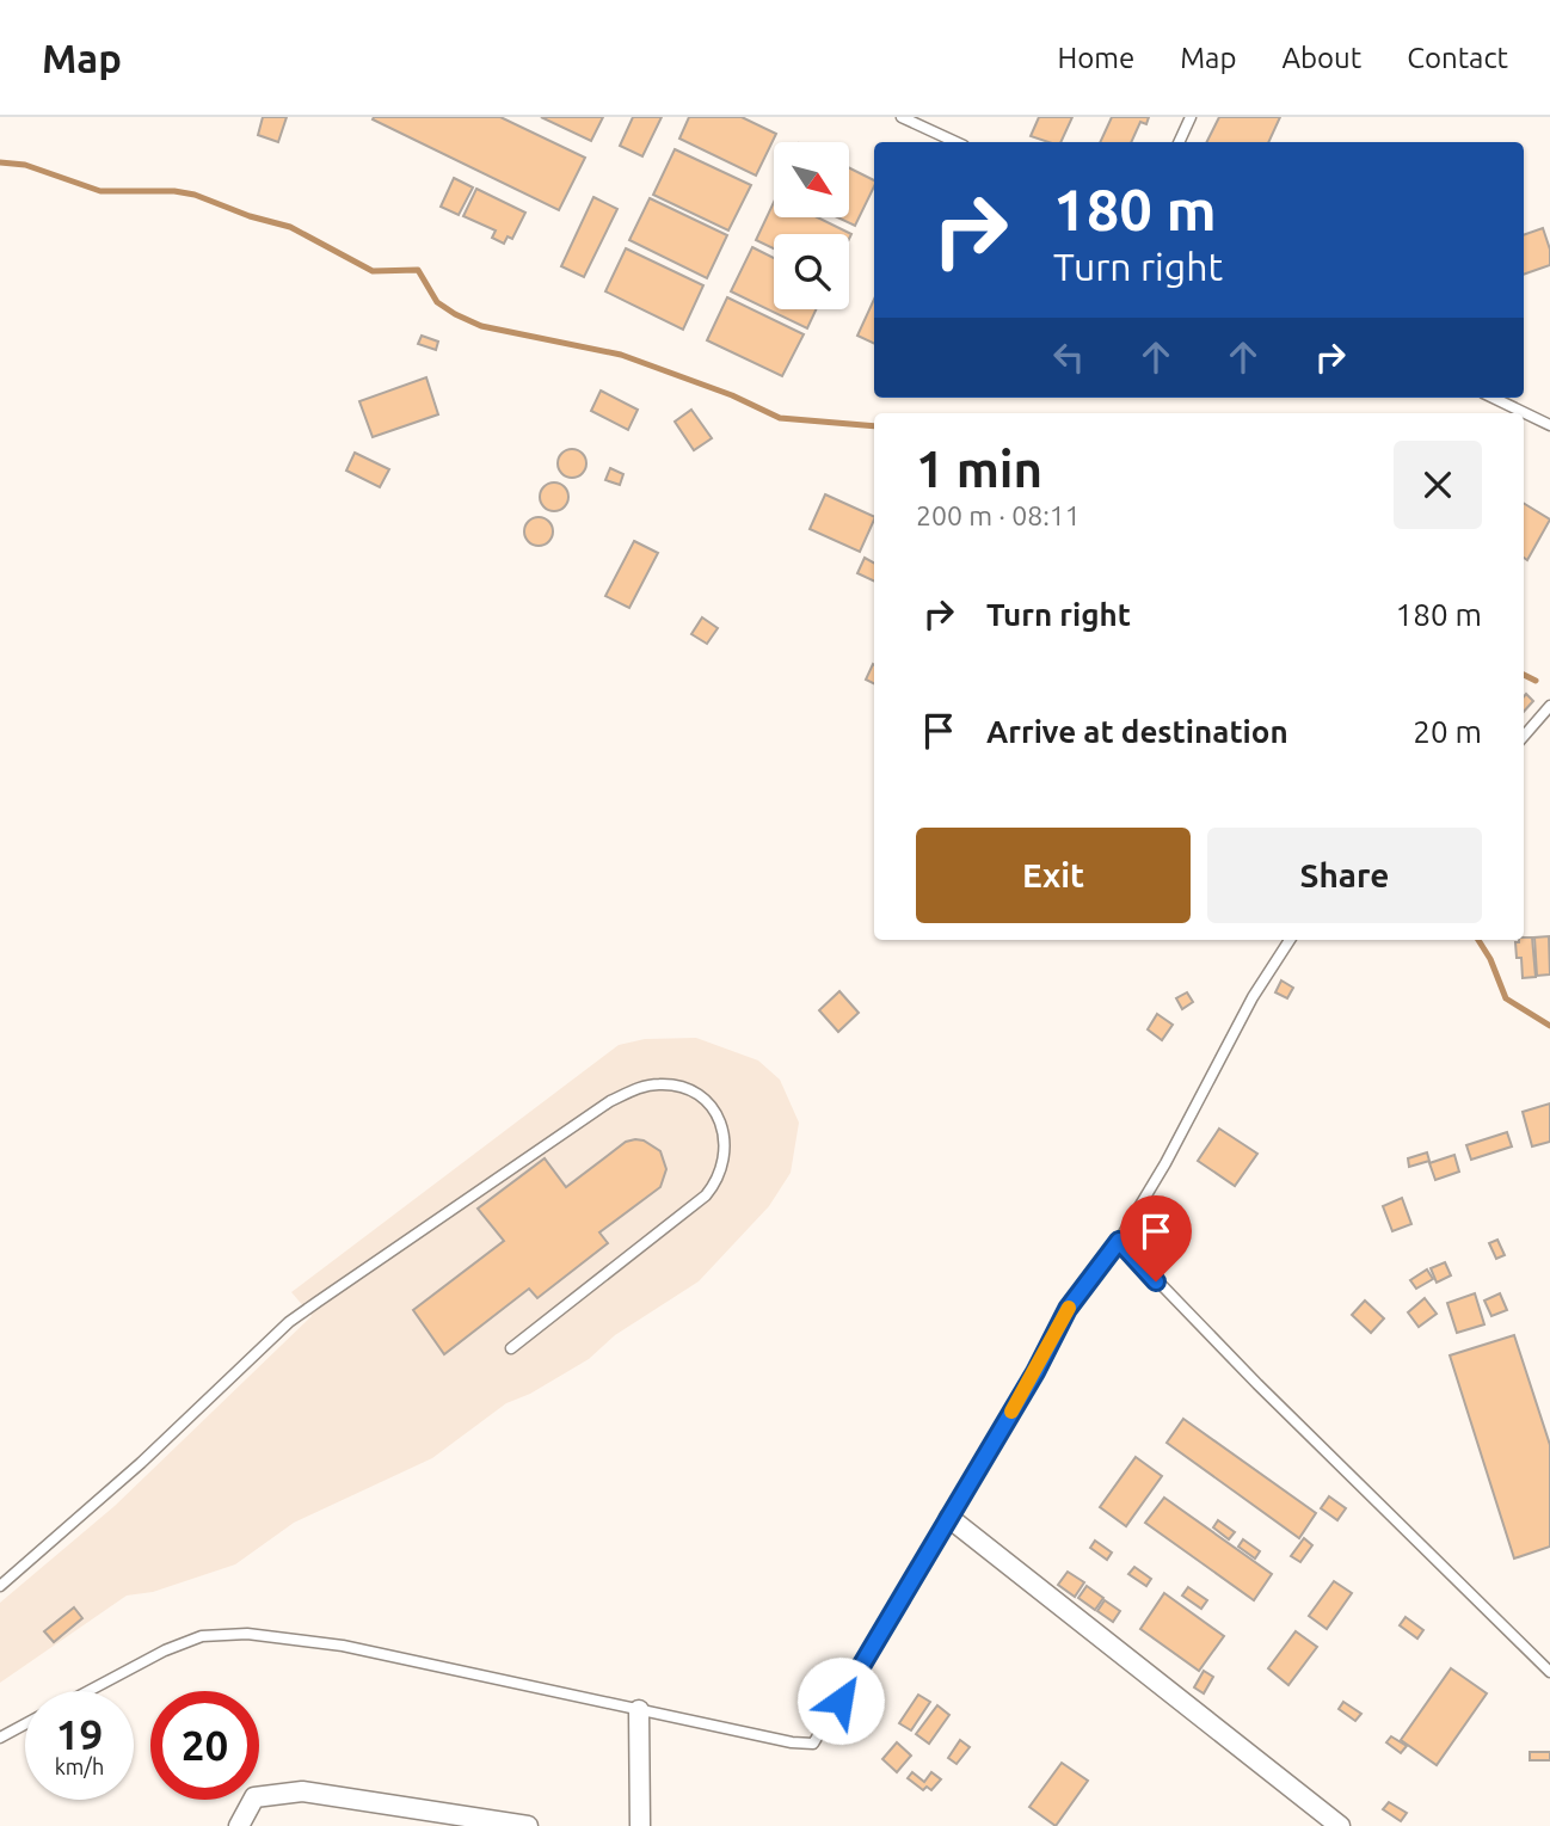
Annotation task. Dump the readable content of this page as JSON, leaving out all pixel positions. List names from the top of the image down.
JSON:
{
  "north": "bottom right",
  "page": {
    "header": "Map",
    "nav": [
      "Home",
      "Map",
      "About",
      "Contact"
    ],
    "turn": ["180 m", "Turn right"],
    "heading": ["1 min", "200 m · 08:11"],
    "list": [
      {
        "name": "Turn right",
        "value": "180 m"
      },
      {
        "name": "Arrive at destination",
        "value": "20 m"
      }
    ],
    "buttons": ["Exit", "Share"],
    "speed": "19 km/h",
    "limit": "20"
  }
}
